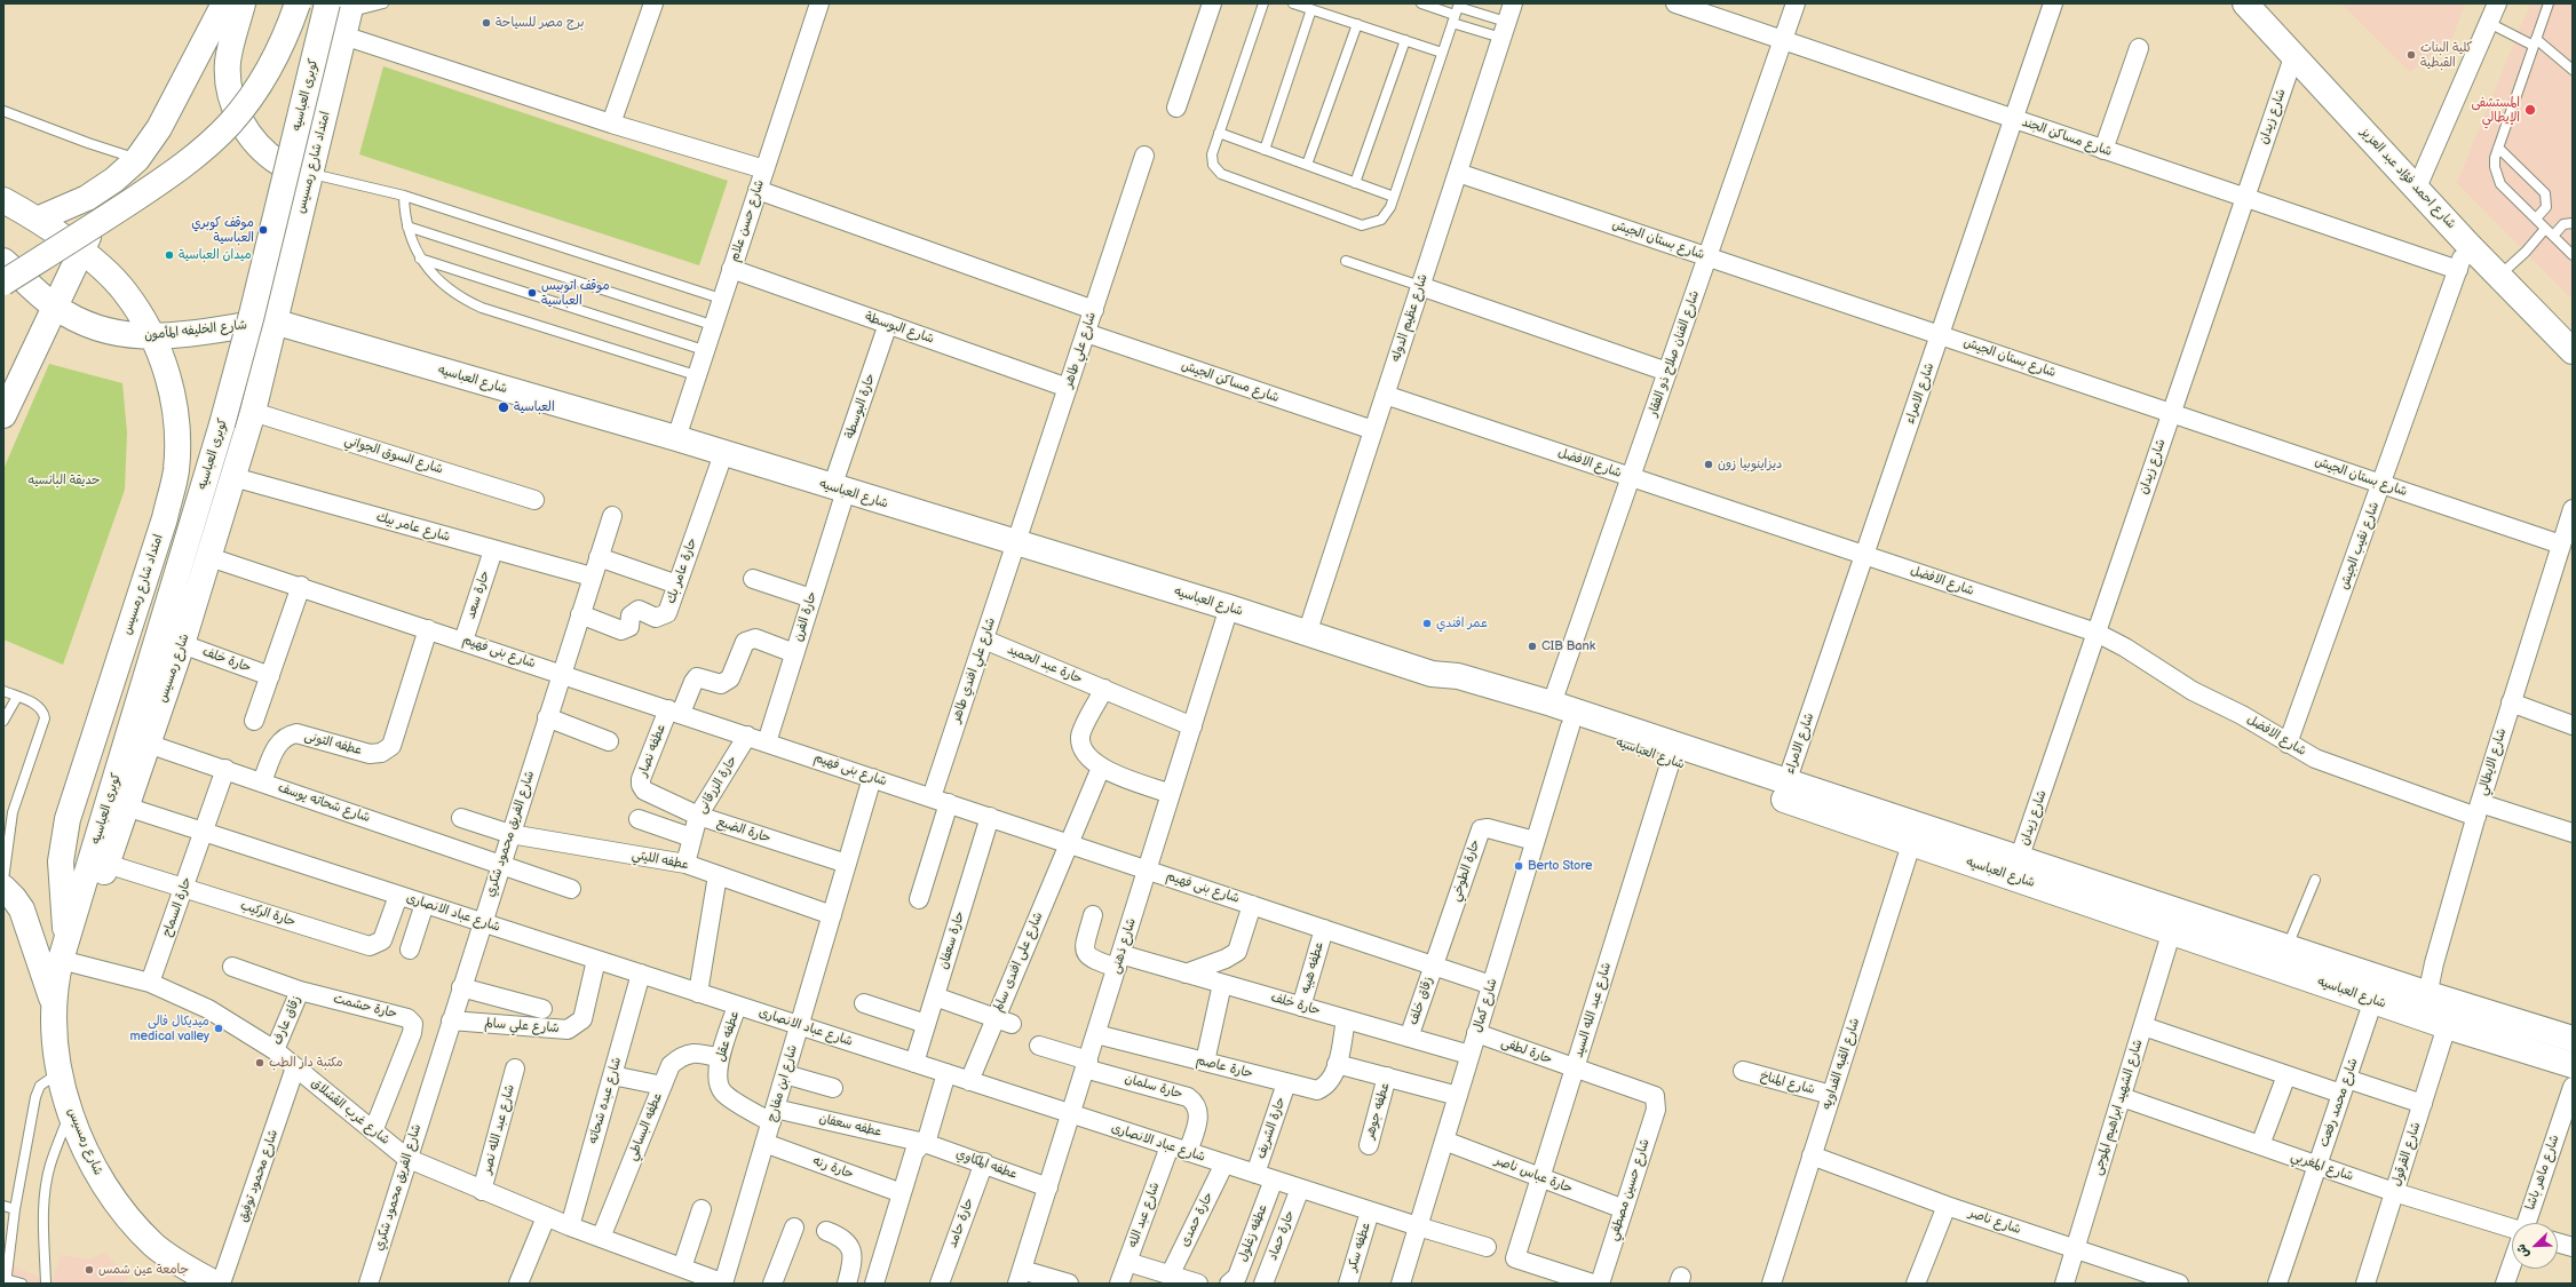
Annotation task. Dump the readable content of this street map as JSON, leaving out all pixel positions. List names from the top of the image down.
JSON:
{
  "streets": {
    "main road": [
      "كوبرى العباسيه",
      "امتداد شارع رمسيس",
      "شارع احمد فؤاد عبد العزيز",
      "شارع الخليفه المأمون",
      "شارع العباسيه",
      "شارع رمسيس"
    ],
    "street": [
      "شارع زيدان",
      "شارع مساكن الجند",
      "شارع حسن علام",
      "شارع بستان الجيش",
      "شارع عظيم الدوله",
      "شارع البوسطة",
      "شارع علي طاهر",
      "شارع الفنان صلاح ذو الفقار",
      "شارع مساكن الجيش",
      "شارع الامراء",
      "حارة البوسطة",
      "شارع السوق الجواني",
      "شارع الافضل",
      "شارع عامر بيك",
      "شارع نقيب الجيش",
      "حارة عامر بك",
      "حارة سعد",
      "حارة الفرن",
      "شارع بنى فهيم",
      "حارة خلف",
      "حارة عبد الحميد",
      "شارع علي افندي طاهر",
      "عطفه التونى",
      "عطفه نصار",
      "شارع الايطالي",
      "حارة الزرقانى",
      "شارع شحاته يوسف",
      "حارة الضبع",
      "شارع الفريق محمود شكري",
      "عطفه الليثي",
      "حارة الطوخي",
      "حارة السماح",
      "شارع عباد الانصارى",
      "حارة الركيب",
      "حارة سعفان",
      "شارع ذهنى",
      "شارع على افندى سالم",
      "عطفه هيبه",
      "زقاق خلف",
      "شارع كمال",
      "حارة حشمت",
      "شارع عبد الله السيد",
      "زقاق عارف",
      "شارع علي سالم",
      "عطفه عقل",
      "حارة لطفى",
      "شارع القبه الفداويه",
      "حارة عاصم",
      "شارع ابن مفارج",
      "شارع المناخ",
      "حارة سلمان",
      "شارع عبده شحاته",
      "شارع محمد رفعت",
      "شارع الشهيد ابراهيم الموجى",
      "عطفه جوهر",
      "شارع غرب القشلاق",
      "عطفه سعفان",
      "عطفه البساطي",
      "حارة الشريف",
      "شارع عبد الله نصر",
      "شارع القرقول",
      "عطفه المكاوي",
      "شارع المغربي",
      "حارة رنه",
      "شارع ماهر باشا",
      "حارة عباس ناصر",
      "شارع محمود توفيق",
      "شارع حسين مصطفي",
      "شارع عبد الله",
      "حارة حمدى",
      "شارع ناصر",
      "حارة حامد",
      "عطفه زغلول",
      "حارة حماد",
      "عطفه سكر"
    ]
  },
  "crossings": [
    ["كوبرى العباسيه", "امتداد شارع رمسيس"],
    ["كوبرى العباسيه", "شارع رمسيس"],
    ["شارع زيدان", "شارع مساكن الجند"],
    ["شارع زيدان", "شارع احمد فؤاد عبد العزيز"],
    ["شارع زيدان", "شارع بستان الجيش"],
    ["شارع زيدان", "شارع العباسيه"],
    ["شارع زيدان", "شارع الافضل"],
    ["شارع مساكن الجند", "شارع الفنان صلاح ذو الفقار"],
    ["شارع مساكن الجند", "شارع الامراء"],
    ["شارع مساكن الجند", "شارع نقيب الجيش"],
    ["امتداد شارع رمسيس", "شارع الخليفه المأمون"],
    ["امتداد شارع رمسيس", "شارع العباسيه"],
    ["امتداد شارع رمسيس", "شارع رمسيس"],
    ["امتداد شارع رمسيس", "شارع غرب القشلاق"],
    ["شارع احمد فؤاد عبد العزيز", "شارع نقيب الجيش"],
    ["شارع حسن علام", "شارع البوسطة"],
    ["شارع حسن علام", "شارع العباسيه"],
    ["شارع بستان الجيش", "شارع عظيم الدوله"],
    ["شارع بستان الجيش", "شارع الفنان صلاح ذو الفقار"],
    ["شارع بستان الجيش", "شارع الامراء"],
    ["شارع بستان الجيش", "شارع نقيب الجيش"],
    ["شارع بستان الجيش", "شارع الايطالي"],
    ["شارع عظيم الدوله", "شارع العباسيه"],
    ["شارع عظيم الدوله", "شارع مساكن الجيش"],
    ["شارع عظيم الدوله", "شارع الافضل"],
    ["شارع البوسطة", "شارع علي طاهر"],
    ["شارع البوسطة", "حارة البوسطة"],
    ["شارع الخليفه المأمون", "شارع العباسيه"],
    ["شارع الخليفه المأمون", "شارع رمسيس"],
    ["شارع علي طاهر", "شارع العباسيه"],
    ["شارع علي طاهر", "شارع مساكن الجيش"],
    ["شارع علي طاهر", "شارع علي افندي طاهر"],
    ["شارع الفنان صلاح ذو الفقار", "شارع العباسيه"],
    ["شارع الفنان صلاح ذو الفقار", "شارع الافضل"],
    ["شارع العباسيه", "شارع الامراء"],
    ["شارع العباسيه", "حارة البوسطة"],
    ["شارع العباسيه", "حارة عامر بك"],
    ["شارع العباسيه", "حارة الفرن"],
    ["شارع العباسيه", "شارع رمسيس"],
    ["شارع العباسيه", "شارع علي افندي طاهر"],
    ["شارع العباسيه", "شارع الايطالي"],
    ["شارع العباسيه", "شارع ذهنى"],
    ["شارع العباسيه", "شارع كمال"],
    ["شارع العباسيه", "شارع عبد الله السيد"],
    ["شارع العباسيه", "شارع القبه الفداويه"],
    ["شارع العباسيه", "شارع محمد رفعت"],
    ["شارع العباسيه", "شارع الشهيد ابراهيم الموجى"],
    ["شارع العباسيه", "شارع القرقول"],
    ["شارع الامراء", "شارع الافضل"],
    ["حارة البوسطة", "حارة الفرن"],
    ["شارع السوق الجواني", "شارع رمسيس"],
    ["شارع الافضل", "شارع نقيب الجيش"],
    ["شارع الافضل", "شارع الايطالي"],
    ["شارع عامر بيك", "حارة سعد"],
    ["شارع عامر بيك", "شارع رمسيس"],
    ["شارع عامر بيك", "شارع الفريق محمود شكري"],
    ["حارة عامر بك", "شارع الفريق محمود شكري"],
    ["حارة سعد", "شارع بنى فهيم"],
    ["حارة الفرن", "شارع بنى فهيم"],
    ["حارة الفرن", "عطفه نصار"],
    ["شارع بنى فهيم", "شارع رمسيس"],
    ["شارع بنى فهيم", "شارع علي افندي طاهر"],
    ["شارع بنى فهيم", "عطفه التونى"],
    ["شارع بنى فهيم", "عطفه نصار"],
    ["شارع بنى فهيم", "حارة الزرقانى"],
    ["شارع بنى فهيم", "شارع الفريق محمود شكري"],
    ["شارع بنى فهيم", "حارة الطوخي"],
    ["شارع بنى فهيم", "حارة سعفان"],
    ["شارع بنى فهيم", "شارع ذهنى"],
    ["شارع بنى فهيم", "شارع على افندى سالم"],
    ["شارع بنى فهيم", "عطفه هيبه"],
    ["شارع بنى فهيم", "زقاق خلف"],
    ["شارع بنى فهيم", "شارع كمال"],
    ["شارع بنى فهيم", "شارع ابن مفارج"],
    ["حارة خلف", "شارع رمسيس"],
    ["حارة خلف", "شارع ذهنى"],
    ["حارة خلف", "عطفه هيبه"],
    ["حارة خلف", "زقاق خلف"],
    ["حارة خلف", "شارع كمال"],
    ["حارة خلف", "حارة عاصم"],
    ["حارة عبد الحميد", "شارع علي افندي طاهر"],
    ["حارة عبد الحميد", "شارع ذهنى"],
    ["شارع رمسيس", "شارع شحاته يوسف"],
    ["شارع رمسيس", "شارع عباد الانصارى"],
    ["شارع رمسيس", "حارة الركيب"],
    ["شارع رمسيس", "شارع غرب القشلاق"],
    ["عطفه التونى", "شارع شحاته يوسف"],
    ["عطفه نصار", "حارة الضبع"],
    ["حارة الزرقانى", "حارة الضبع"],
    ["حارة الزرقانى", "عطفه الليثي"],
    ["شارع شحاته يوسف", "شارع الفريق محمود شكري"],
    ["شارع شحاته يوسف", "حارة السماح"],
    ["حارة الضبع", "شارع ابن مفارج"],
    ["شارع الفريق محمود شكري", "عطفه الليثي"],
    ["شارع الفريق محمود شكري", "شارع عباد الانصارى"],
    ["شارع الفريق محمود شكري", "شارع علي سالم"],
    ["شارع الفريق محمود شكري", "شارع غرب القشلاق"],
    ["عطفه الليثي", "شارع ابن مفارج"],
    ["حارة الطوخي", "زقاق خلف"],
    ["حارة الطوخي", "شارع كمال"],
    ["حارة السماح", "شارع عباد الانصارى"],
    ["حارة السماح", "حارة الركيب"],
    ["حارة السماح", "شارع غرب القشلاق"],
    ["شارع عباد الانصارى", "حارة الركيب"],
    ["شارع عباد الانصارى", "حارة سعفان"],
    ["شارع عباد الانصارى", "شارع ذهنى"],
    ["شارع عباد الانصارى", "شارع على افندى سالم"],
    ["شارع عباد الانصارى", "شارع كمال"],
    ["شارع عباد الانصارى", "شارع علي سالم"],
    ["شارع عباد الانصارى", "عطفه عقل"],
    ["شارع عباد الانصارى", "شارع ابن مفارج"],
    ["شارع عباد الانصارى", "حارة سلمان"],
    ["شارع عباد الانصارى", "شارع عبده شحاته"],
    ["شارع عباد الانصارى", "حارة الشريف"],
    ["شارع عباد الانصارى", "شارع عبد الله"],
    ["شارع عباد الانصارى", "حارة حمدى"],
    ["شارع عباد الانصارى", "عطفه زغلول"],
    ["شارع عباد الانصارى", "حارة حماد"],
    ["شارع عباد الانصارى", "عطفه سكر"],
    ["شارع ذهنى", "حارة عاصم"],
    ["شارع ذهنى", "حارة سلمان"],
    ["شارع ذهنى", "عطفه المكاوي"],
    ["شارع كمال", "حارة لطفى"],
    ["شارع كمال", "حارة عباس ناصر"],
    ["حارة حشمت", "زقاق عارف"],
    ["حارة حشمت", "شارع غرب القشلاق"],
    ["شارع عبد الله السيد", "حارة لطفى"],
    ["شارع عبد الله السيد", "حارة عباس ناصر"],
    ["زقاق عارف", "شارع غرب القشلاق"],
    ["عطفه عقل", "شارع ابن مفارج"],
    ["عطفه عقل", "عطفه سعفان"],
    ["عطفه عقل", "عطفه البساطي"],
    ["حارة لطفى", "شارع حسين مصطفي"],
    ["شارع القبه الفداويه", "شارع المناخ"],
    ["شارع القبه الفداويه", "شارع ناصر"],
    ["حارة عاصم", "حارة الشريف"],
    ["شارع ابن مفارج", "شارع غرب القشلاق"],
    ["شارع ابن مفارج", "عطفه سعفان"],
    ["شارع ابن مفارج", "حارة رنه"],
    ["شارع عبده شحاته", "شارع غرب القشلاق"],
    ["شارع محمد رفعت", "شارع المغربي"],
    ["شارع الشهيد ابراهيم الموجى", "شارع المغربي"],
    ["شارع الشهيد ابراهيم الموجى", "شارع ناصر"],
    ["شارع غرب القشلاق", "عطفه البساطي"],
    ["شارع غرب القشلاق", "شارع عبد الله نصر"],
    ["شارع غرب القشلاق", "شارع محمود توفيق"],
    ["عطفه سعفان", "عطفه المكاوي"],
    ["شارع القرقول", "شارع المغربي"],
    ["عطفه المكاوي", "حارة حامد"],
    ["حارة عباس ناصر", "شارع حسين مصطفي"]
  ],
  "parks": ["حديقة البانسيه"],
  "places": [
    "برج مصر للسياحة",
    "كلية البنات القبطية",
    "المستشفى الإيطالي",
    "موقف كوبري العباسية",
    "ميدان العباسية",
    "موقف اتوبيس العباسية",
    "العباسية",
    "ديزاينوبيا زون",
    "عمر افندي",
    "CIB Bank",
    "Berto Store",
    "ميديكال فالي medical valley",
    "مكتبة دار الطب",
    "جامعة عين شمس"
  ],
  "north": "bottom left"
}
